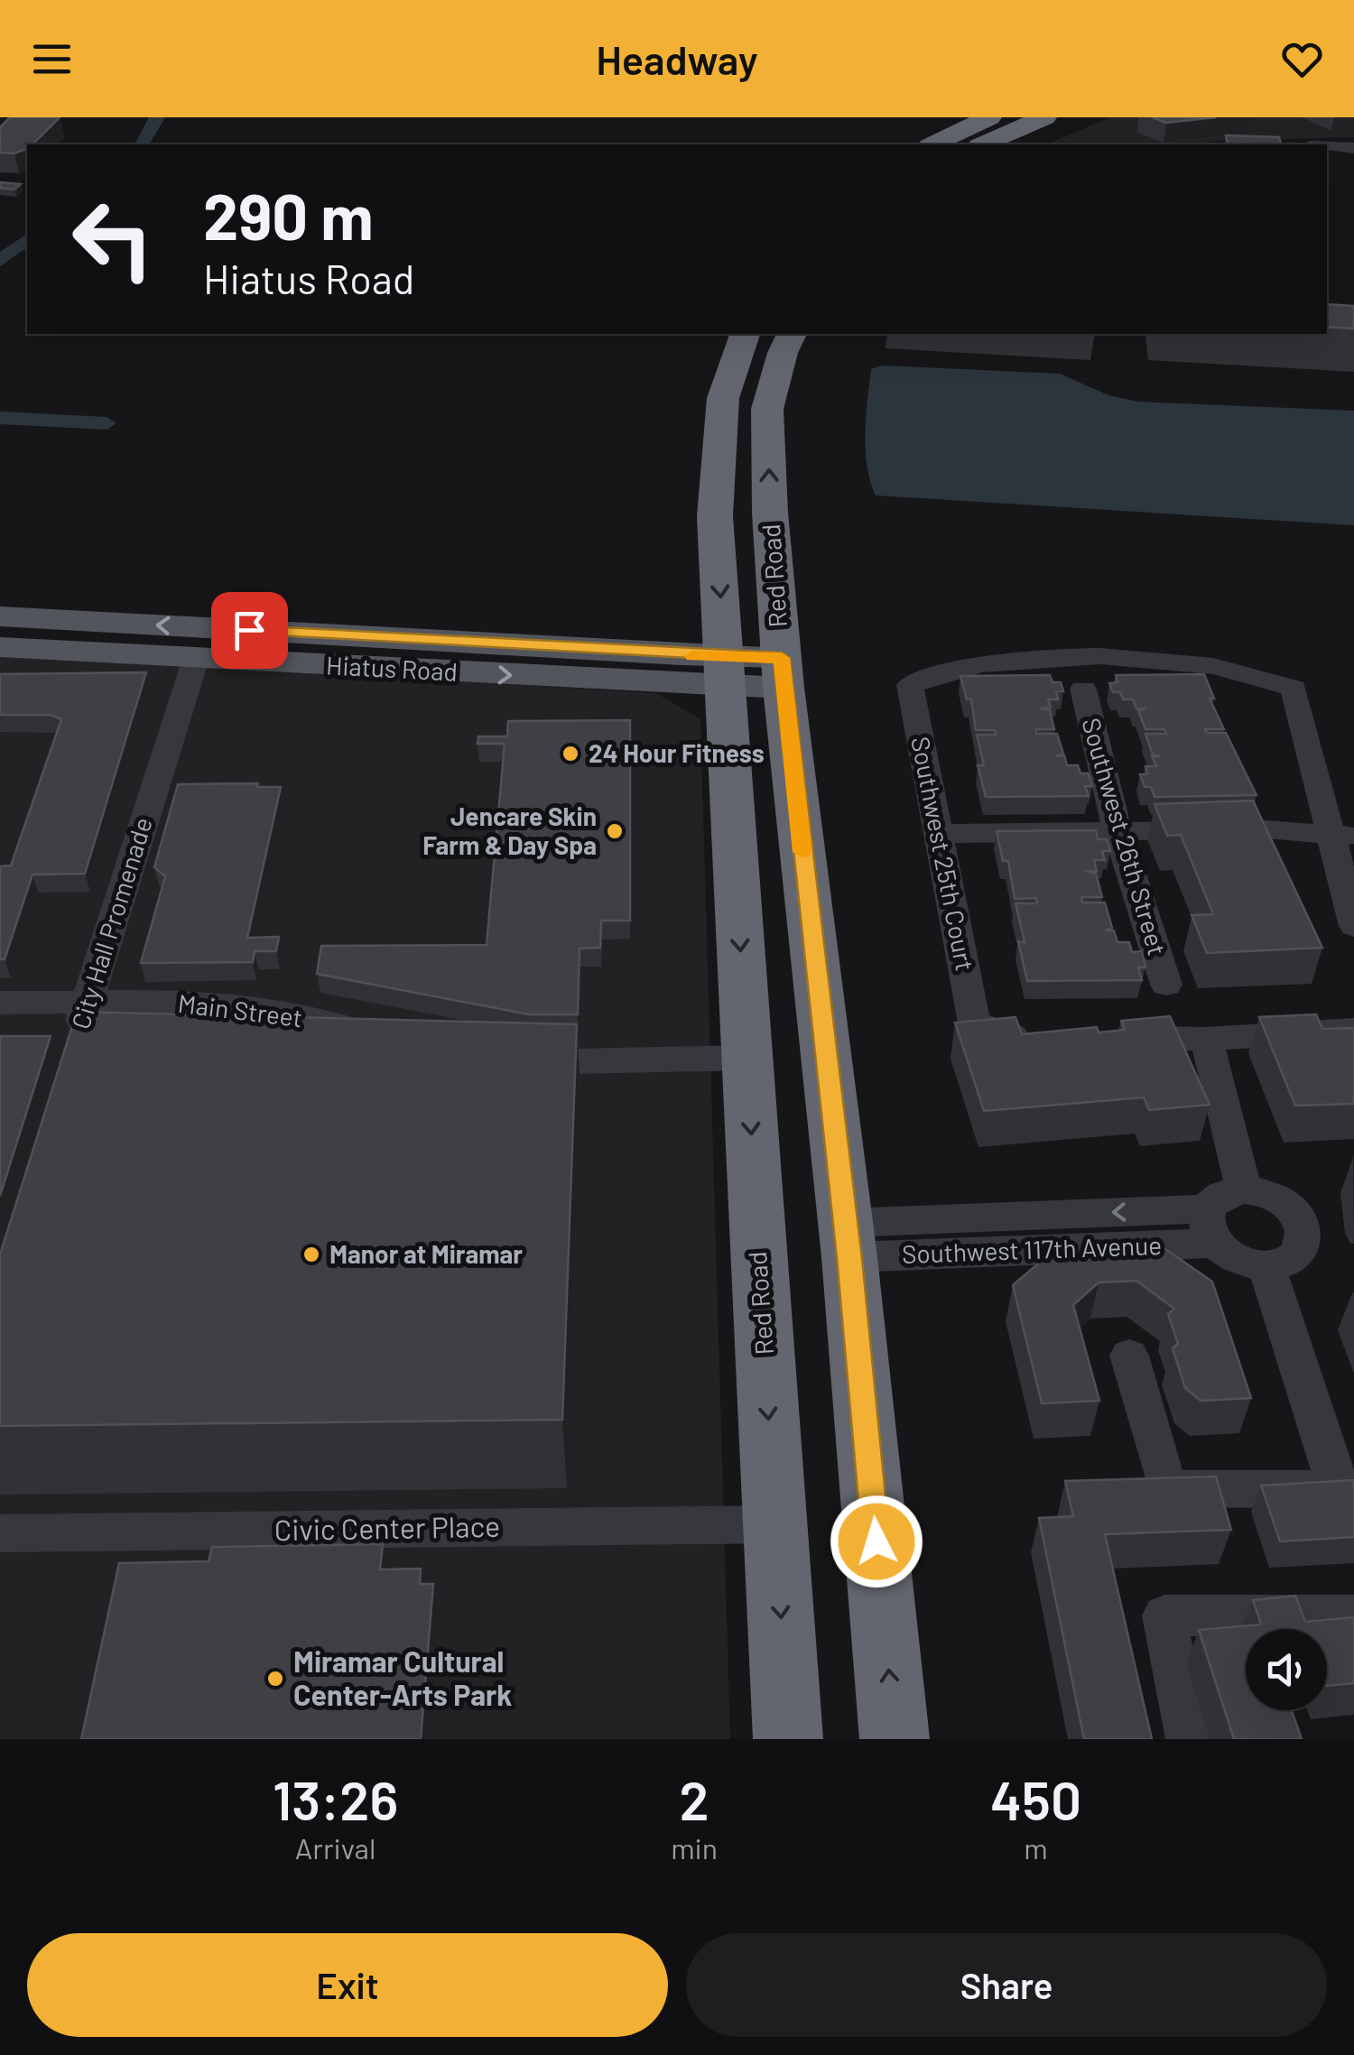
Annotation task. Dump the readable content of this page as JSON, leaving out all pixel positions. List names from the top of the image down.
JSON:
{
  "streets": {
    "highway": ["Red Road"],
    "main road": ["Hiatus Road"],
    "street": [
      "Southwest 26th Street",
      "Southwest 25th Court",
      "City Hall Promenade",
      "Main Street",
      "Southwest 117th Avenue",
      "Civic Center Place"
    ]
  },
  "crossings": [
    ["Red Road", "Hiatus Road"],
    ["Red Road", "Southwest 117th Avenue"],
    ["Red Road", "Civic Center Place"],
    ["Hiatus Road", "City Hall Promenade"],
    ["City Hall Promenade", "Main Street"]
  ],
  "places": [
    "24 Hour Fitness",
    "Jencare Skin Farm & Day Spa",
    "Manor at Miramar",
    "Miramar Cultural Center-Arts Park"
  ],
  "page": {
    "header": "Headway",
    "turn": ["290 m", "Hiatus Road"],
    "eta": [
      "13:26",
      "Arrival",
      "2",
      "min",
      "450",
      "m"
    ],
    "buttons": ["Exit", "Share"]
  }
}
